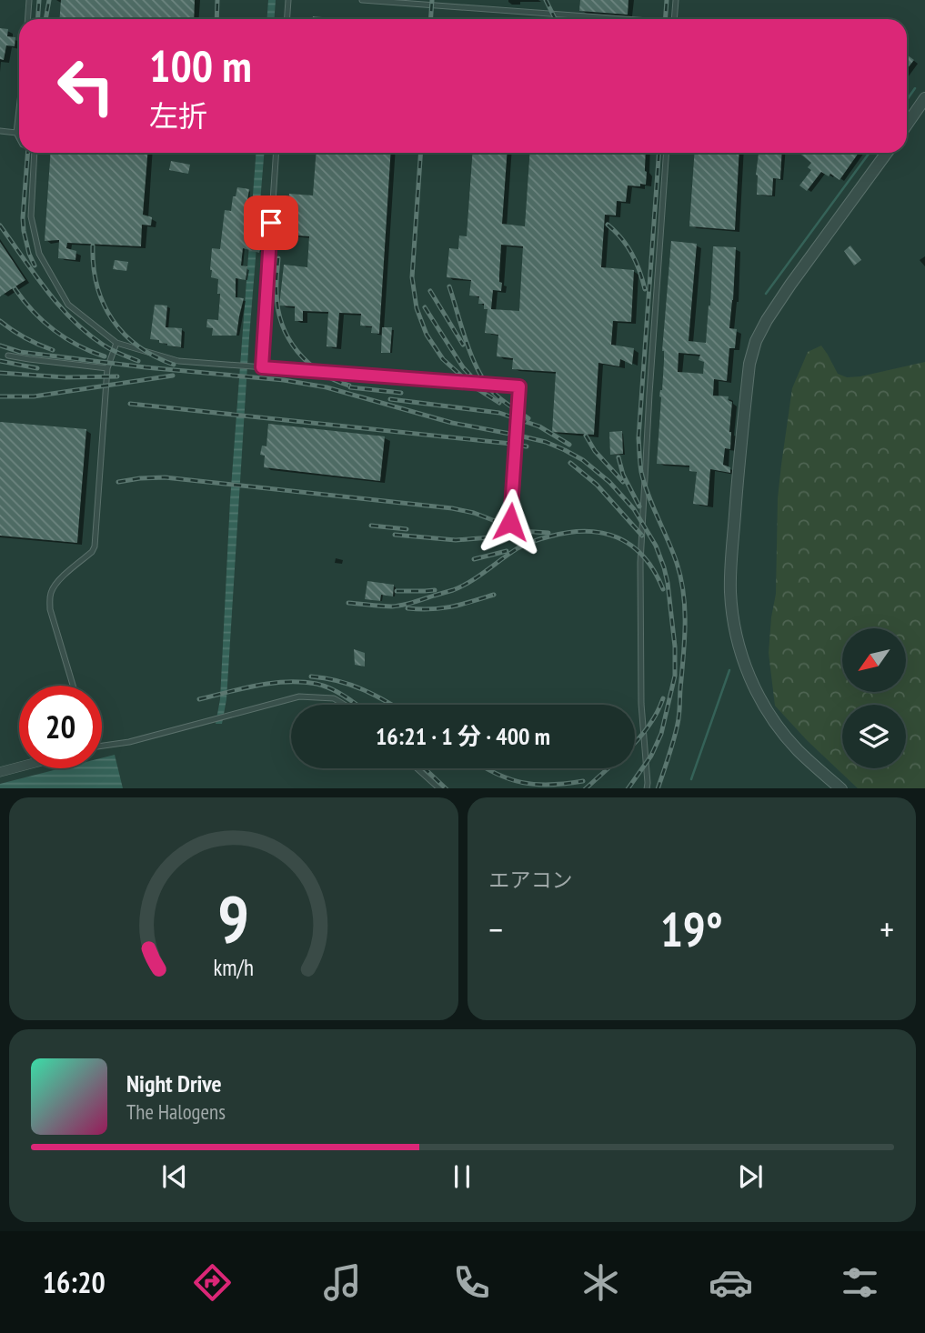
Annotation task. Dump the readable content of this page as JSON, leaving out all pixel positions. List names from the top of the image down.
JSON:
{
  "north": "bottom left",
  "page": {
    "turn": ["100 m", "左折"],
    "limit": "20",
    "trip": "16:21 · 1 分 · 400 m",
    "tile": "エアコン",
    "heat": ["−", "19°", "+"],
    "song": ["Night Drive", "The Halogens"],
    "tabs": "16:20",
    "gauge": ["9", "km/h"]
  }
}
